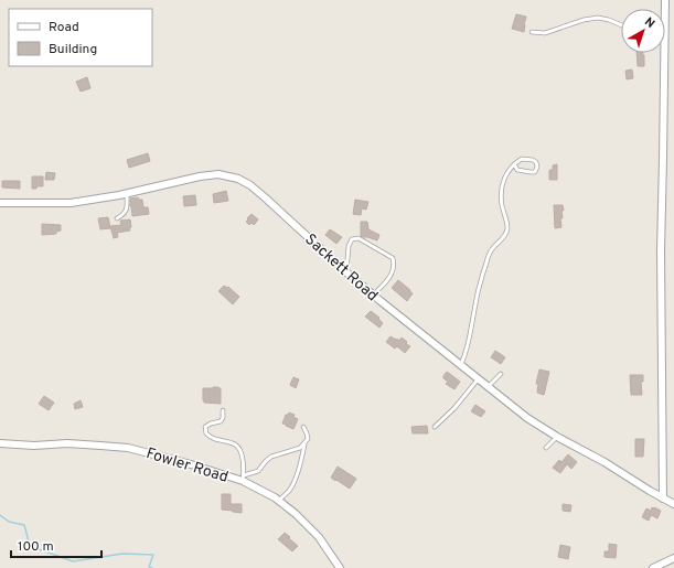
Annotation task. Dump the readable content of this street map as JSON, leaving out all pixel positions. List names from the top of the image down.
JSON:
{
  "streets": {
    "street": ["Sackett Road", "Fowler Road"]
  },
  "legend": ["Road", "Building"],
  "scale_bar": "100 m",
  "north": "top right"
}
